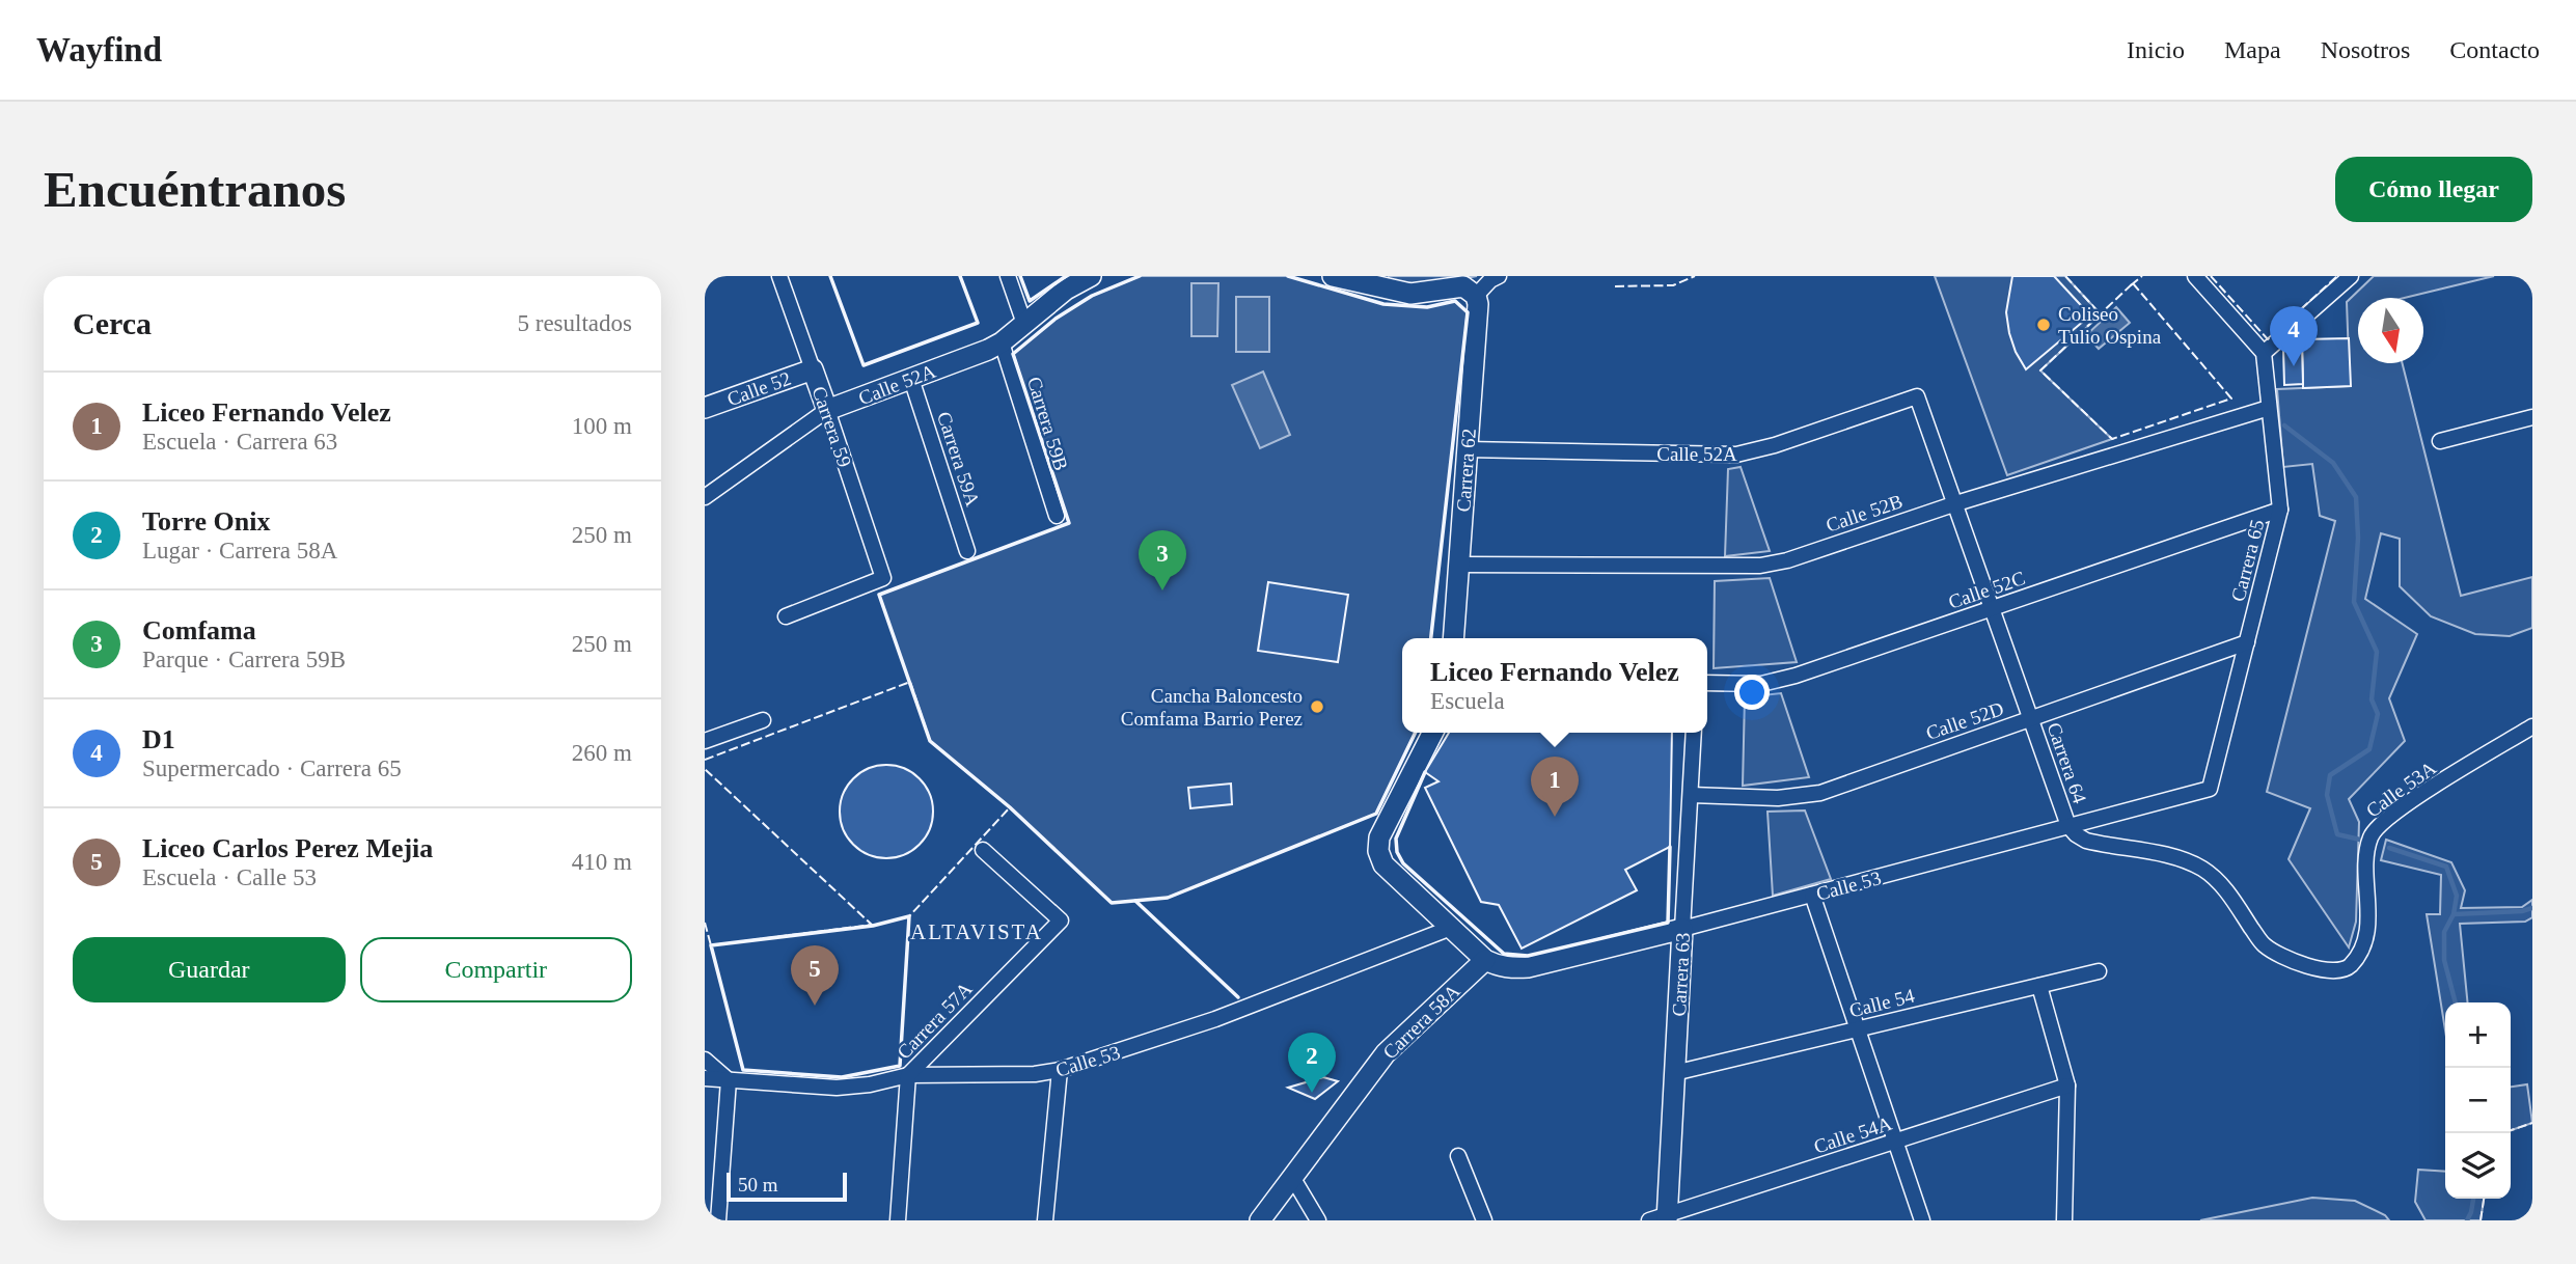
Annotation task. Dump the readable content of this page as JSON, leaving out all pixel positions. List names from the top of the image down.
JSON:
{
  "streets": {
    "street": [
      "Calle 52A",
      "Calle 52",
      "Carrera 59B",
      "Carrera 59",
      "Carrera 59A",
      "Carrera 62",
      "Calle 52B",
      "Carrera 65",
      "Calle 52C",
      "Calle 52D",
      "Carrera 64",
      "Calle 53A",
      "Calle 53",
      "Carrera 63",
      "Calle 54",
      "Carrera 57A",
      "Carrera 58A",
      "Calle 54A"
    ]
  },
  "crossings": [
    ["Calle 52A", "Carrera 59B"],
    ["Calle 52A", "Carrera 59"],
    ["Calle 52A", "Carrera 59A"],
    ["Calle 52A", "Carrera 62"],
    ["Calle 52A", "Carrera 64"],
    ["Calle 52", "Carrera 59"],
    ["Carrera 62", "Calle 52B"],
    ["Calle 52B", "Carrera 65"],
    ["Calle 52B", "Carrera 64"],
    ["Carrera 65", "Calle 52C"],
    ["Carrera 65", "Calle 52D"],
    ["Carrera 65", "Calle 53"],
    ["Calle 52C", "Carrera 64"],
    ["Calle 52D", "Carrera 64"],
    ["Calle 52D", "Carrera 63"],
    ["Carrera 64", "Calle 53A"],
    ["Carrera 64", "Calle 53"],
    ["Calle 53", "Carrera 63"],
    ["Calle 53", "Carrera 57A"],
    ["Calle 53", "Carrera 58A"],
    ["Carrera 63", "Calle 54"],
    ["Carrera 63", "Calle 54A"]
  ],
  "districts": ["ALTAVISTA"],
  "places": ["Coliseo Tulio Ospina", "Cancha Baloncesto Comfama Barrio Perez"],
  "scale_bar": "50 m",
  "north": "bottom",
  "page": {
    "header": "Wayfind",
    "nav": [
      "Inicio",
      "Mapa",
      "Nosotros",
      "Contacto"
    ],
    "buttons": [
      "Cómo llegar",
      ["Guardar", "Compartir"]
    ],
    "title": "Encuéntranos",
    "heading": ["Cerca", "5 resultados"],
    "pins": [
      "4",
      "3",
      "1",
      "5",
      "2"
    ],
    "list": [
      {
        "mark": "1",
        "name": "Liceo Fernando Velez",
        "note": "Escuela · Carrera 63",
        "value": "100 m"
      },
      {
        "mark": "2",
        "name": "Torre Onix",
        "note": "Lugar · Carrera 58A",
        "value": "250 m"
      },
      {
        "mark": "3",
        "name": "Comfama",
        "note": "Parque · Carrera 59B",
        "value": "250 m"
      },
      {
        "mark": "4",
        "name": "D1",
        "note": "Supermercado · Carrera 65",
        "value": "260 m"
      },
      {
        "mark": "5",
        "name": "Liceo Carlos Perez Mejia",
        "note": "Escuela · Calle 53",
        "value": "410 m"
      }
    ],
    "popup": ["Liceo Fernando Velez", "Escuela"],
    "map_buttons": ["+", "−"],
    "scale": "50 m"
  }
}
